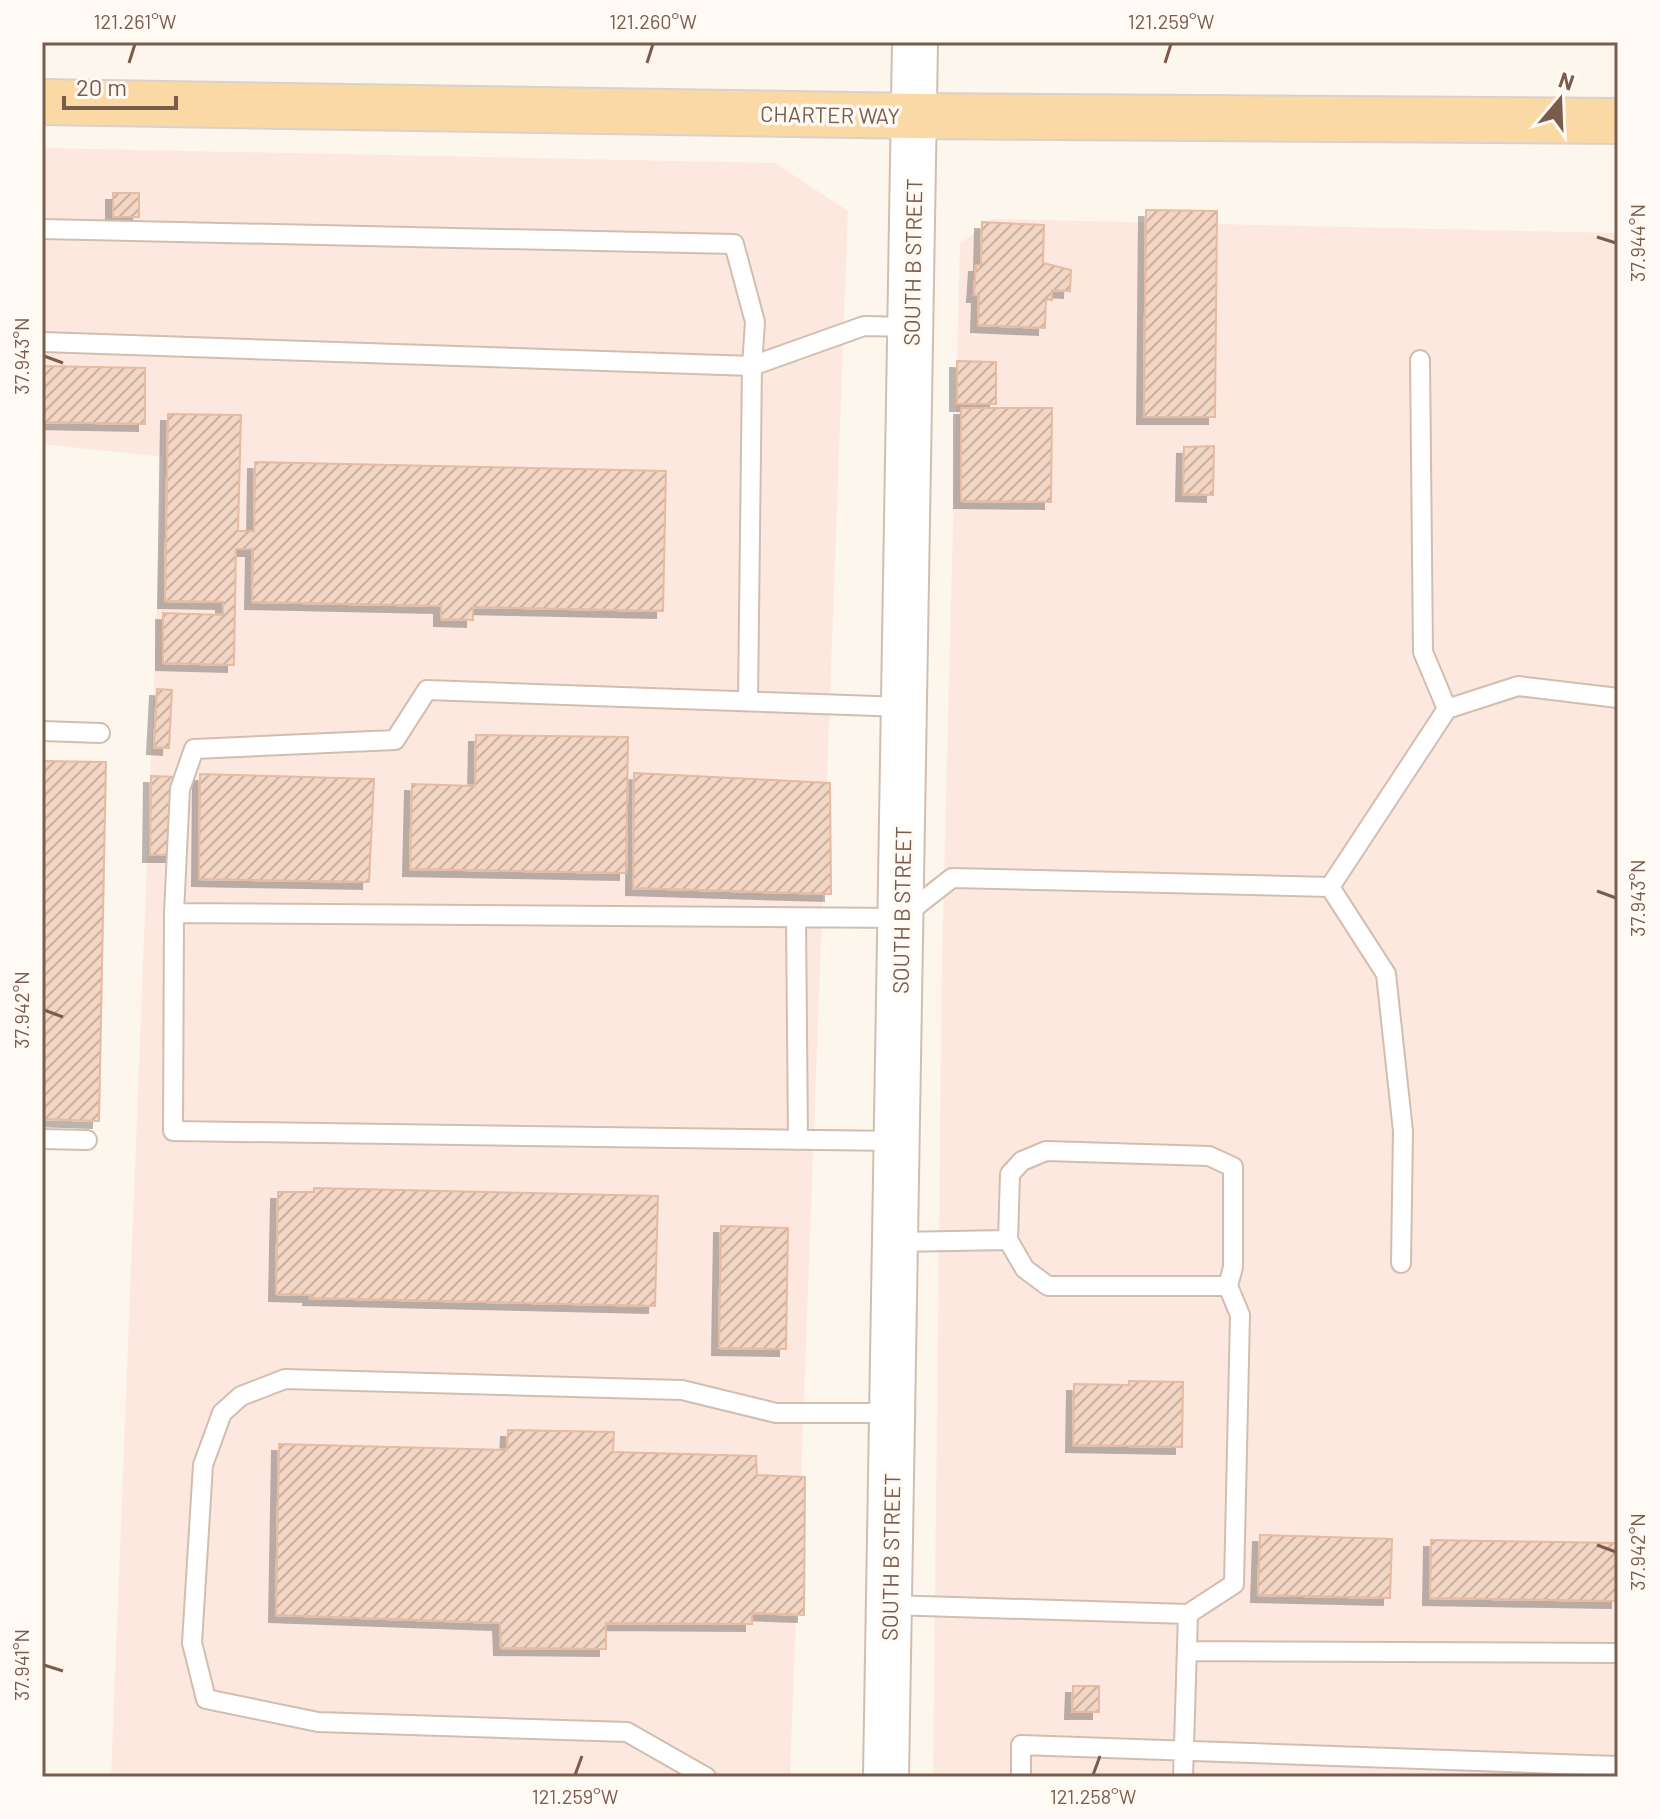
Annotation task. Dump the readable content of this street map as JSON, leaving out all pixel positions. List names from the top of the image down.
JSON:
{
  "streets": {
    "main road": ["CHARTER WAY"],
    "street": ["SOUTH B STREET"]
  },
  "crossings": [
    ["CHARTER WAY", "SOUTH B STREET"]
  ],
  "scale_bar": "20 m",
  "north": "top",
  "coordinates": [
    "121.261°W",
    "121.260°W",
    "121.259°W",
    "37.944°N",
    "37.943°N",
    "37.942°N",
    "37.941°N",
    "121.258°W"
  ]
}
